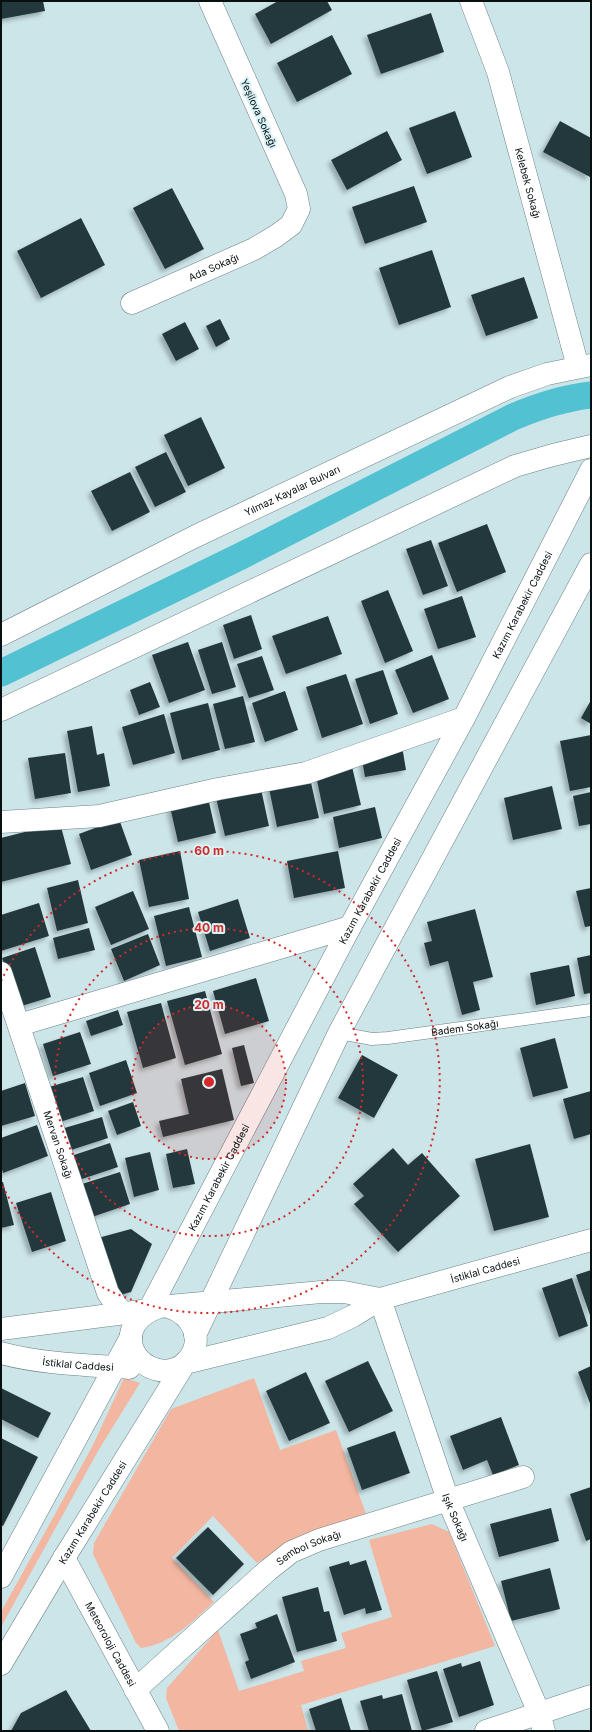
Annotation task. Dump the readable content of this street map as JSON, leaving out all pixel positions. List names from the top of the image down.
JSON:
{
  "streets": {
    "street": [
      "Yeşilova Sokağı",
      "Kelebek Sokağı",
      "Ada Sokağı",
      "Yılmaz Kayalar Bulvarı",
      "Kazım Karabekir Caddesi",
      "Mervan Sokağı",
      "İstiklal Caddesi",
      "Işık Sokağı",
      "Sembol Sokağı",
      "Meteoroloji Caddesi"
    ],
    "lane": ["Badem Sokağı"]
  },
  "crossings": [
    ["Yeşilova Sokağı", "Ada Sokağı"],
    ["Kelebek Sokağı", "Yılmaz Kayalar Bulvarı"],
    ["Kazım Karabekir Caddesi", "İstiklal Caddesi"],
    ["Kazım Karabekir Caddesi", "Meteoroloji Caddesi"],
    ["Mervan Sokağı", "İstiklal Caddesi"],
    ["İstiklal Caddesi", "Işık Sokağı"],
    ["Işık Sokağı", "Sembol Sokağı"],
    ["Sembol Sokağı", "Meteoroloji Caddesi"]
  ],
  "rings": ["60 m", "40 m", "20 m"]
}
